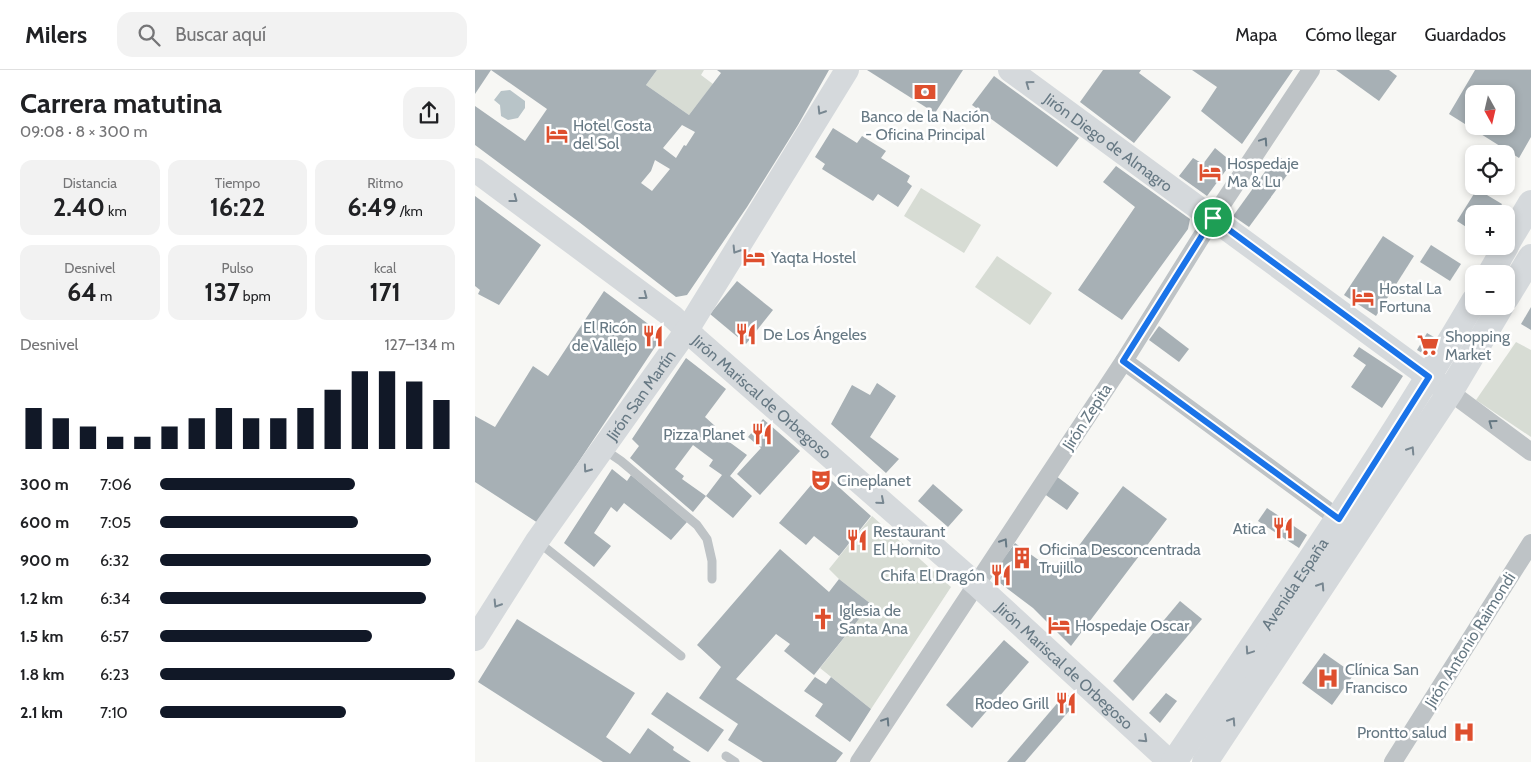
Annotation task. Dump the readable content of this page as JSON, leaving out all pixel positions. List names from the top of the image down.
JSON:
{
  "streets": {
    "main road": ["Avenida España"],
    "street": [
      "Jirón Diego de Almagro",
      "Jirón San Martín",
      "Jirón Mariscal de Orbegoso",
      "Jirón Zepita",
      "Jirón Antonio Raimondi"
    ]
  },
  "crossings": [
    ["Jirón Diego de Almagro", "Jirón Zepita"],
    ["Jirón Diego de Almagro", "Avenida España"],
    ["Jirón San Martín", "Jirón Mariscal de Orbegoso"],
    ["Jirón Mariscal de Orbegoso", "Jirón Zepita"]
  ],
  "one_way": [
    "Jirón Diego de Almagro",
    "Jirón San Martín",
    "Jirón Mariscal de Orbegoso",
    "Jirón Zepita"
  ],
  "places": {
    "bank": ["Banco de la Nación - Oficina Principal"],
    "hotel": [
      "Hotel Costa del Sol",
      "Hospedaje Ma & Lu",
      "Yaqta Hostel",
      "Hostal La Fortuna",
      "Hospedaje Oscar"
    ],
    "restaurant": [
      "De Los Ángeles",
      "El Ricón de Vallejo",
      "Pizza Planet",
      "Atica",
      "Restaurant El Hornito",
      "Chifa El Dragón",
      "Rodeo Grill"
    ],
    "supermarket": ["Shopping Market"],
    "theatre": ["Cineplanet"],
    "building": ["Oficina Desconcentrada Trujillo"],
    "church": ["Iglesia de Santa Ana"],
    "hospital": ["Clínica San Francisco", "Prontto salud"]
  },
  "north": "bottom",
  "page": {
    "header": "Milers",
    "search": "Buscar aquí",
    "nav": ["Mapa", "Cómo llegar", "Guardados"],
    "heading": ["Carrera matutina", "09:08 · 8 × 300 m"],
    "map_buttons": ["+", "−"],
    "stats": [
      ["Distancia", "2.40 km"],
      ["Tiempo", "16:22"],
      ["Ritmo", "6:49 /km"],
      ["Desnivel", "64 m"],
      ["Pulso", "137 bpm"],
      ["kcal", "171"]
    ],
    "chart": ["Desnivel", "127–134 m"],
    "list": [
      {
        "name": "300 m",
        "note": "7:06"
      },
      {
        "name": "600 m",
        "note": "7:05"
      },
      {
        "name": "900 m",
        "note": "6:32"
      },
      {
        "name": "1.2 km",
        "note": "6:34"
      },
      {
        "name": "1.5 km",
        "note": "6:57"
      },
      {
        "name": "1.8 km",
        "note": "6:23"
      },
      {
        "name": "2.1 km",
        "note": "7:10"
      }
    ]
  }
}
